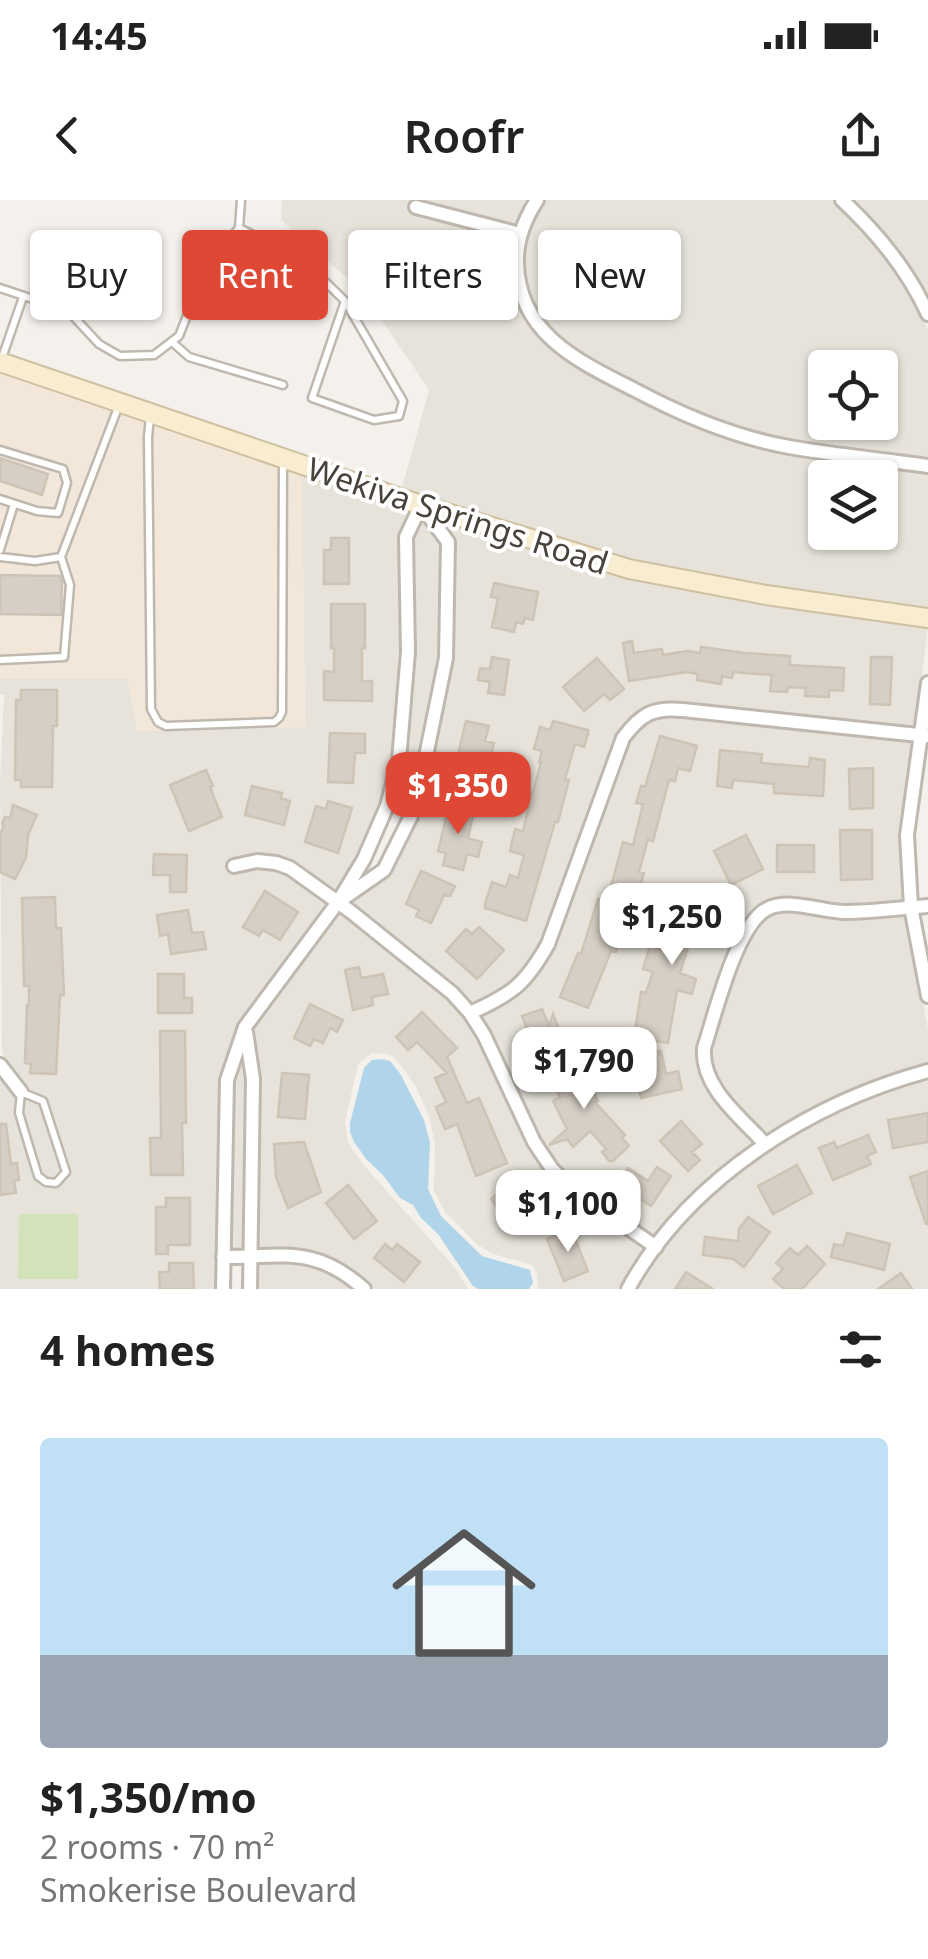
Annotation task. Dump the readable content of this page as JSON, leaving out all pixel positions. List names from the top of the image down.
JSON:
{
  "streets": {
    "main road": ["Wekiva Springs Road"]
  },
  "page": {
    "status": "14:45",
    "header": "Roofr",
    "chip": [
      "Buy",
      "Rent",
      "Filters",
      "New"
    ],
    "price": [
      "$1,350",
      "$1,250",
      "$1,790",
      "$1,100"
    ],
    "heading": "4 homes",
    "list": [
      {
        "name": "$1,350/mo",
        "note": "2 rooms · 70 m² · Smokerise Boulevard"
      }
    ]
  }
}
